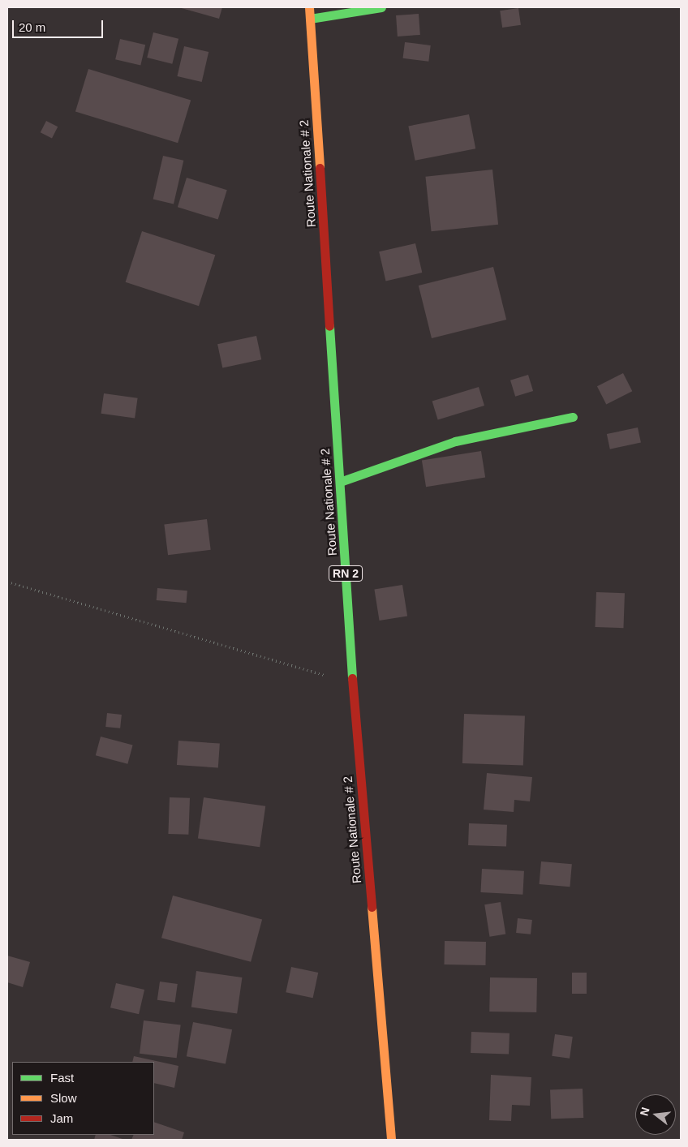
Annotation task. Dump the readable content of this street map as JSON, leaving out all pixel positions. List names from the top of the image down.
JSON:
{
  "streets": {
    "main road": ["Route Nationale # 2", "RN 2"]
  },
  "legend": ["Fast", "Slow", "Jam"],
  "scale_bar": "20 m",
  "north": "left"
}
